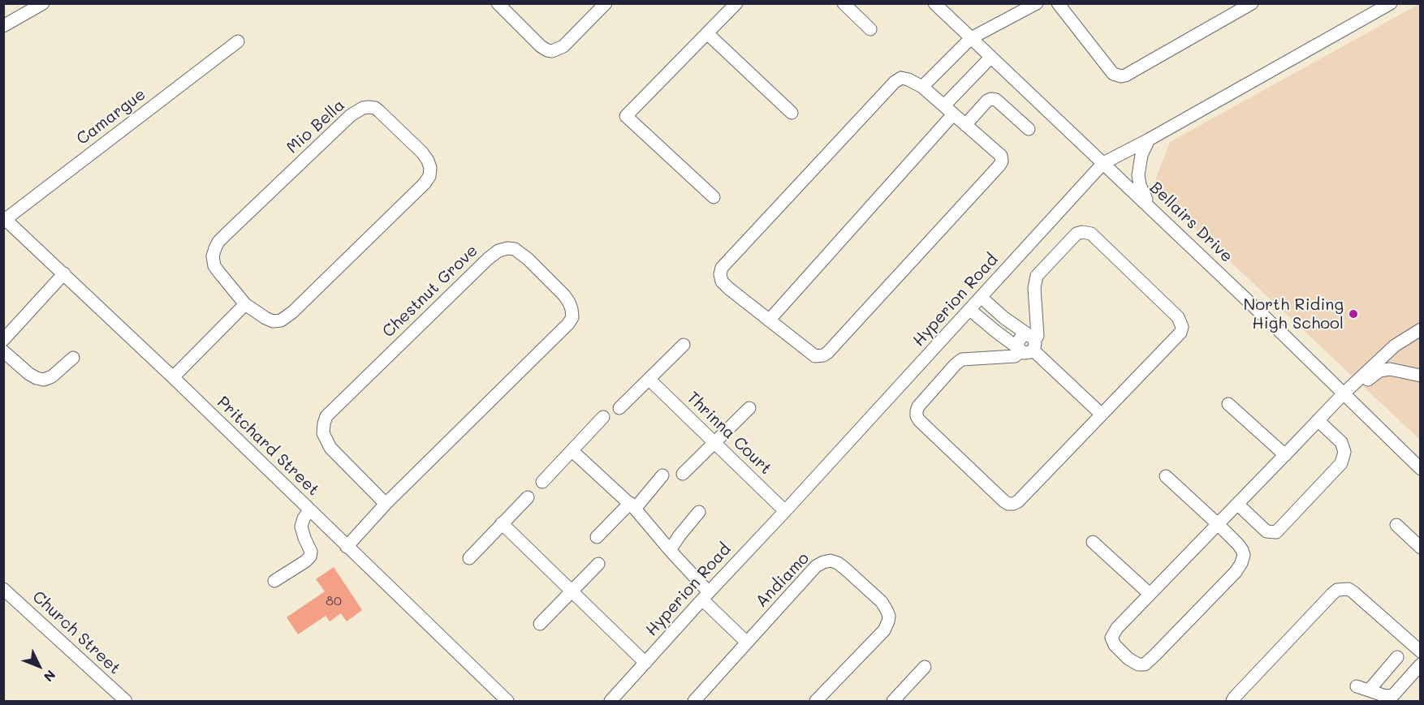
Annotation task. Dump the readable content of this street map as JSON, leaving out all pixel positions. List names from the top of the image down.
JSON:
{
  "streets": {
    "street": [
      "Camargue",
      "Mio Bella",
      "Bellairs Drive",
      "Chestnut Grove",
      "Hyperion Road",
      "Thrinna Court",
      "Pritchard Street",
      "Andiamo",
      "Church Street"
    ]
  },
  "crossings": [
    ["Camargue", "Pritchard Street"],
    ["Bellairs Drive", "Hyperion Road"],
    ["Chestnut Grove", "Pritchard Street"],
    ["Hyperion Road", "Thrinna Court"]
  ],
  "places": ["North Riding High School"],
  "house_numbers": ["80"],
  "north": "bottom right"
}
